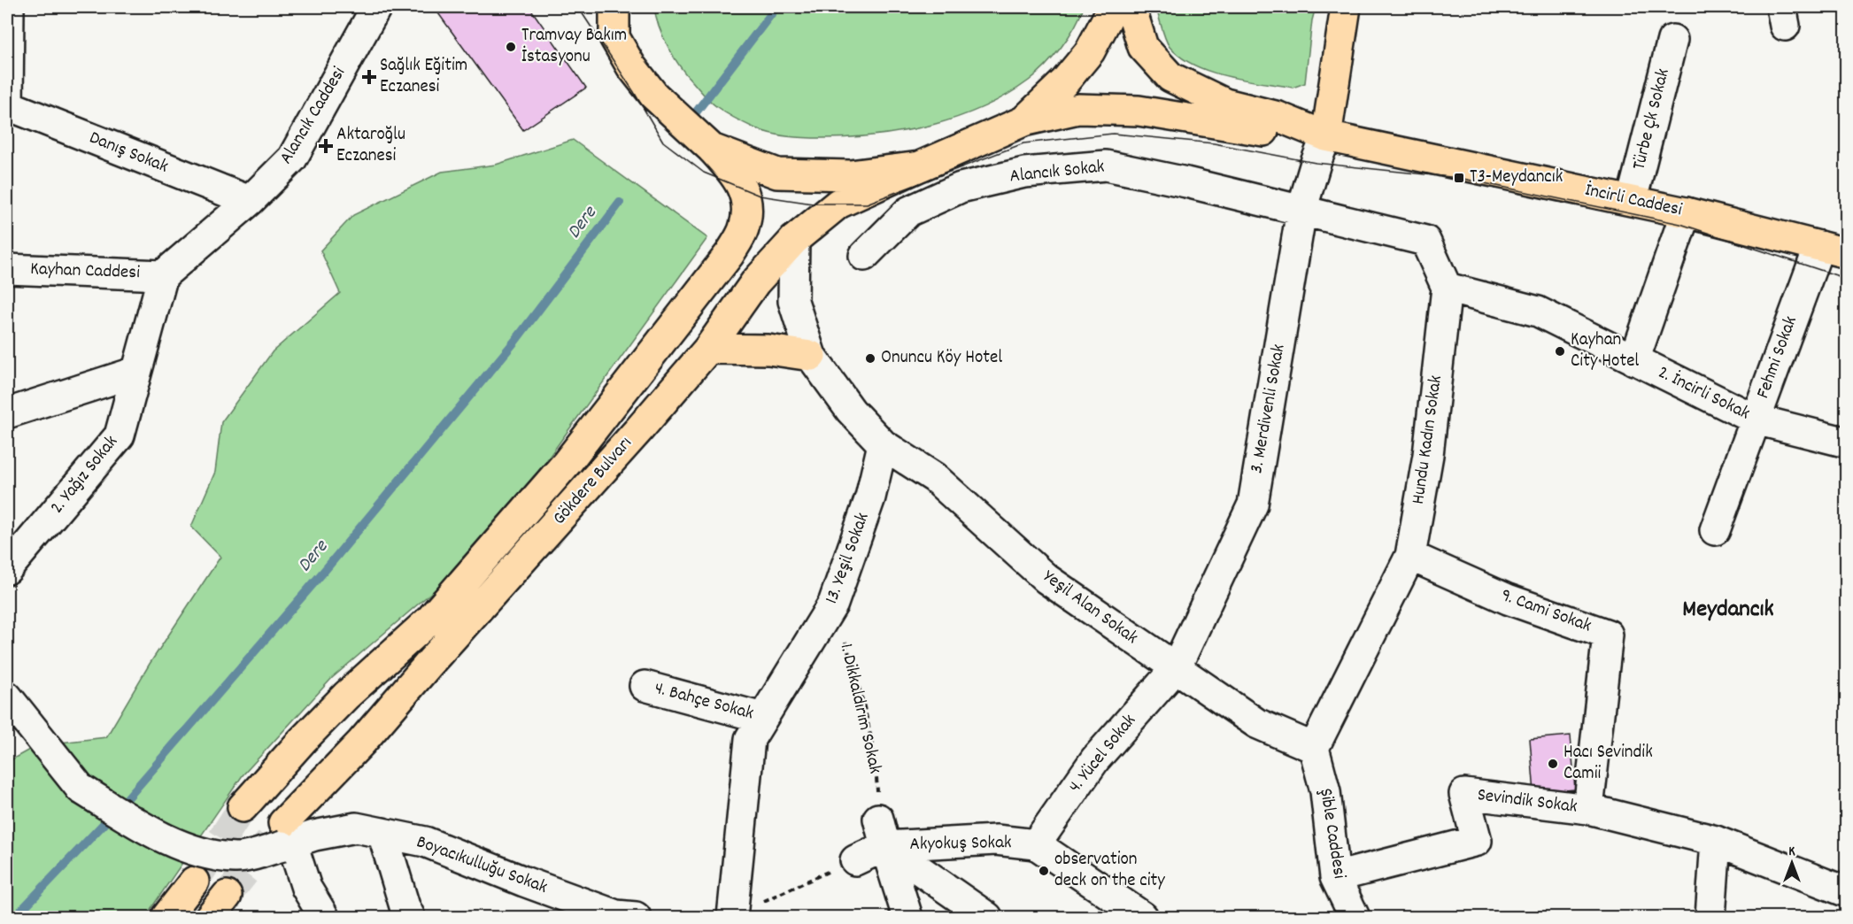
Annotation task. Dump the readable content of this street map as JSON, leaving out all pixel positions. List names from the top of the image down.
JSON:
{
  "streets": {
    "main road": ["İncirli Caddesi", "Gökdere Bulvarı"],
    "street": [
      "Alancık Caddesi",
      "Türbe Çk Sokak",
      "Danış Sokak",
      "Alancık Sokak",
      "Kayhan Caddesi",
      "Fehmi Sokak",
      "2. İncirli Sokak",
      "3. Merdivenli Sokak",
      "Hundu Kadın Sokak",
      "2. Yağız Sokak",
      "13. Yeşil Sokak",
      "Yeşil Alan Sokak",
      "9. Cami Sokak",
      "4. Bahçe Sokak",
      "4. Yücel Sokak",
      "Sevindik Sokak",
      "Şible Caddesi",
      "Akyokuş Sokak",
      "Boyacıkulluğu Sokak"
    ],
    "path": ["1. Dikkaldırım Sokak"]
  },
  "crossings": [
    ["Alancık Caddesi", "Danış Sokak"],
    ["Alancık Caddesi", "Kayhan Caddesi"],
    ["Alancık Caddesi", "2. Yağız Sokak"],
    ["Türbe Çk Sokak", "İncirli Caddesi"],
    ["Alancık Sokak", "3. Merdivenli Sokak"],
    ["İncirli Caddesi", "Fehmi Sokak"],
    ["İncirli Caddesi", "3. Merdivenli Sokak"],
    ["Kayhan Caddesi", "2. Yağız Sokak"],
    ["Fehmi Sokak", "2. İncirli Sokak"],
    ["2. İncirli Sokak", "Hundu Kadın Sokak"],
    ["3. Merdivenli Sokak", "Yeşil Alan Sokak"],
    ["3. Merdivenli Sokak", "4. Yücel Sokak"],
    ["Hundu Kadın Sokak", "Yeşil Alan Sokak"],
    ["Hundu Kadın Sokak", "9. Cami Sokak"],
    ["Hundu Kadın Sokak", "Şible Caddesi"],
    ["Gökdere Bulvarı", "Boyacıkulluğu Sokak"],
    ["13. Yeşil Sokak", "Yeşil Alan Sokak"],
    ["13. Yeşil Sokak", "4. Bahçe Sokak"],
    ["13. Yeşil Sokak", "1. Dikkaldırım Sokak"],
    ["Yeşil Alan Sokak", "4. Yücel Sokak"],
    ["Yeşil Alan Sokak", "Şible Caddesi"],
    ["9. Cami Sokak", "Sevindik Sokak"],
    ["4. Yücel Sokak", "Akyokuş Sokak"],
    ["Sevindik Sokak", "Şible Caddesi"]
  ],
  "districts": ["Meydancık"],
  "water": ["Dere"],
  "places": {
    "other": [
      "Tramvay Bakım İstasyonu",
      "Kayhan City Hotel",
      "Onuncu Köy Hotel",
      "Hacı Sevindik Camii",
      "observation deck on the city"
    ],
    "health": ["Sağlık Eğitim Eczanesi", "Aktaroğlu Eczanesi"],
    "transit": ["T3-Meydancık"]
  },
  "north": "top"
}
